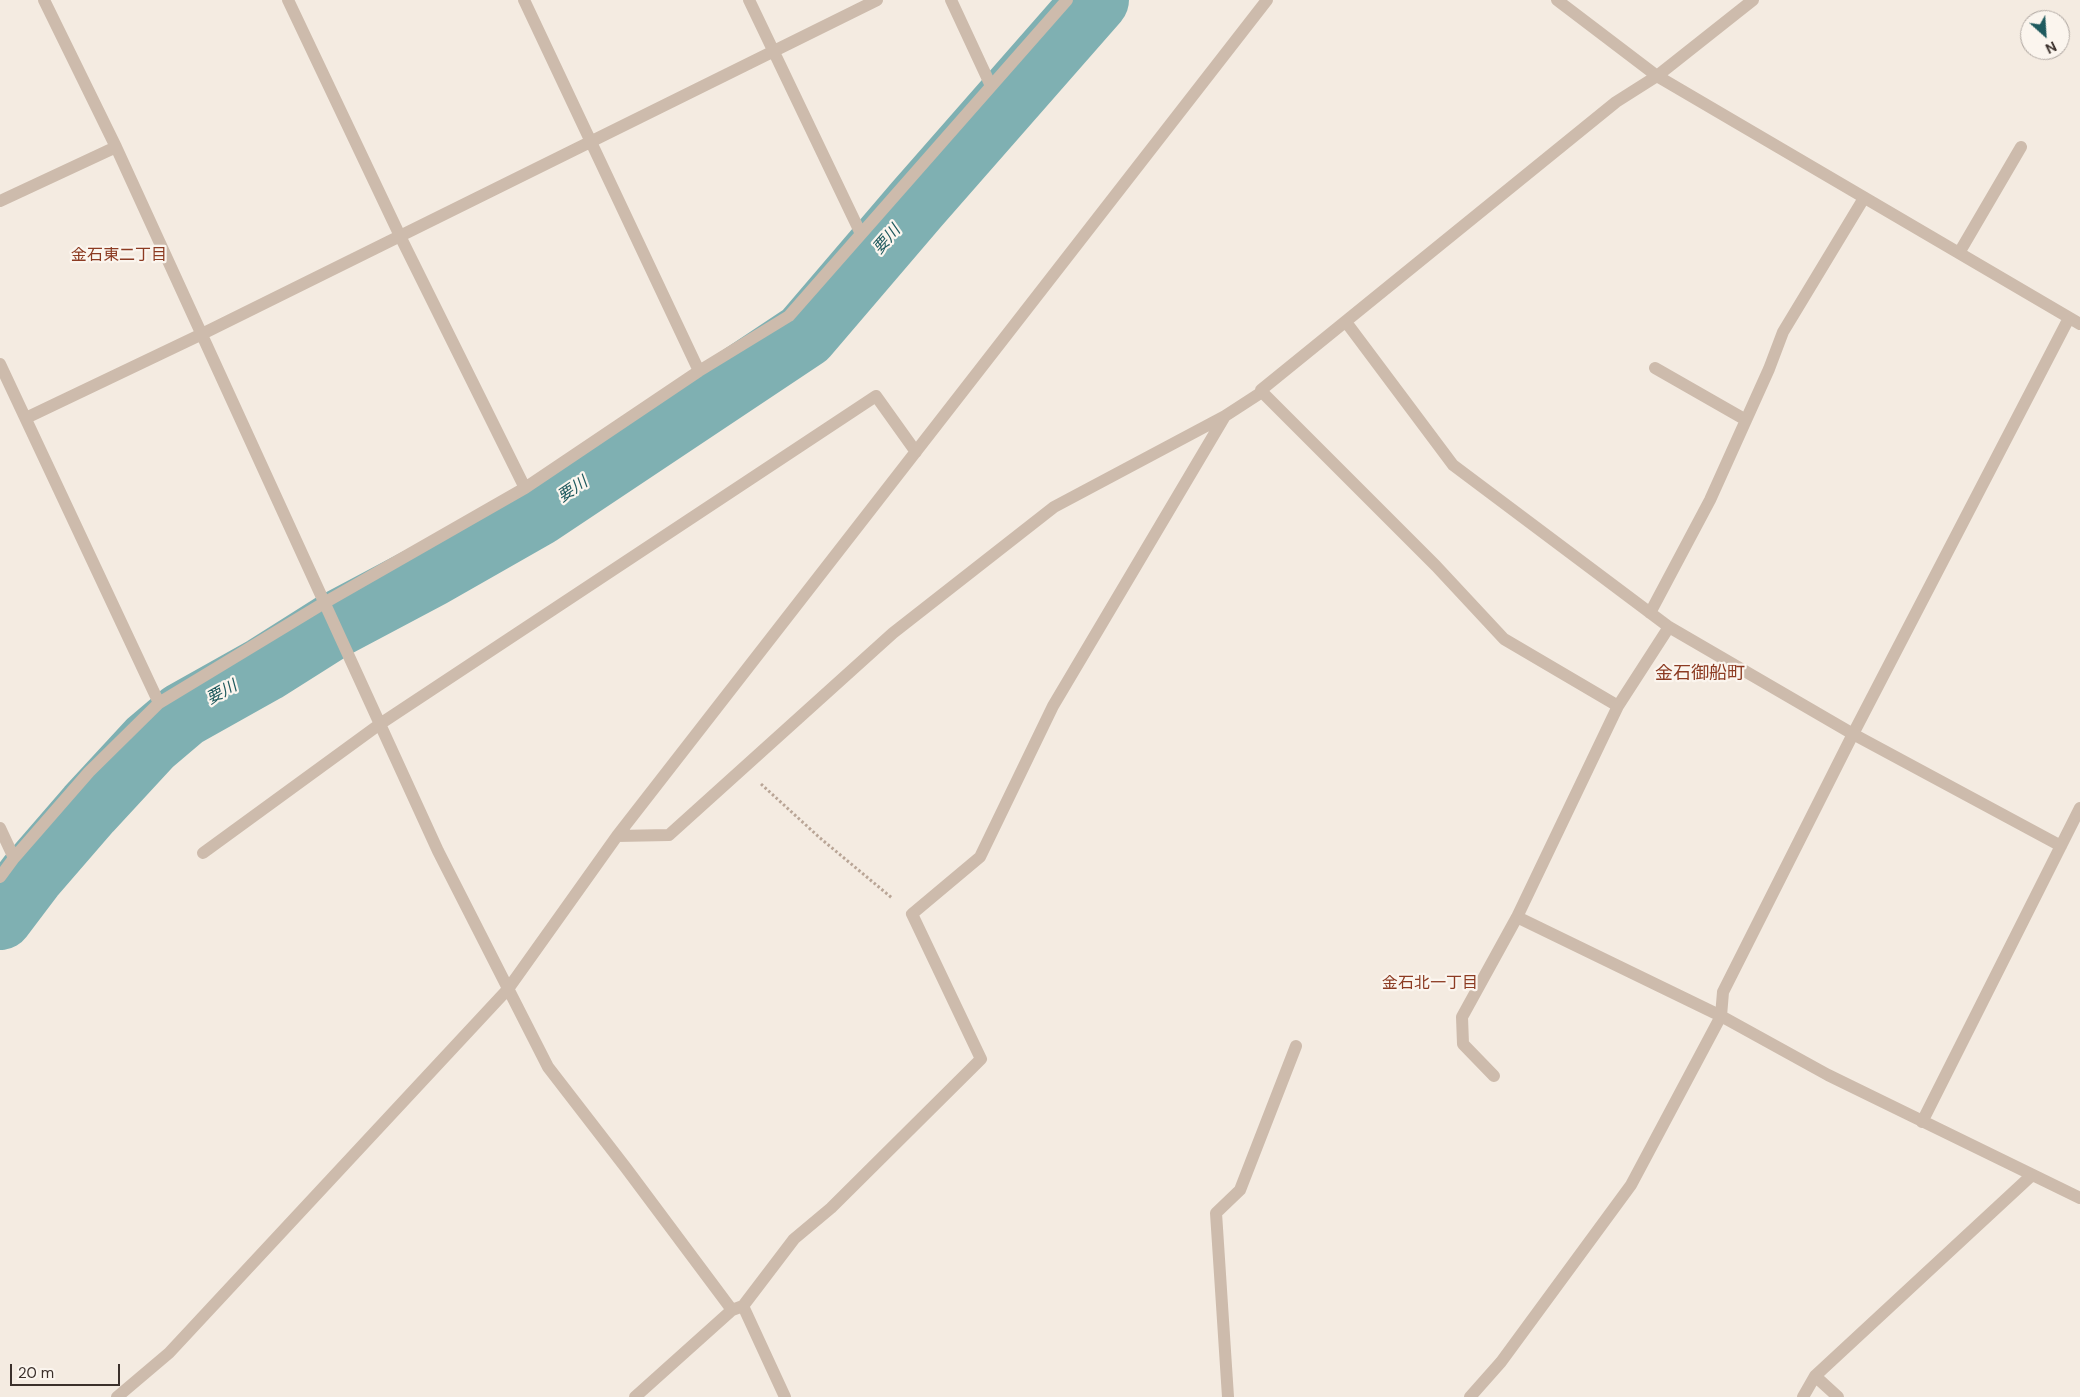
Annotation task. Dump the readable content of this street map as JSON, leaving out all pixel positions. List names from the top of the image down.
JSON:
{
  "districts": ["金石東二丁目", "金石御船町", "金石北一丁目"],
  "water": ["要川"],
  "scale_bar": "20 m",
  "north": "bottom right"
}
